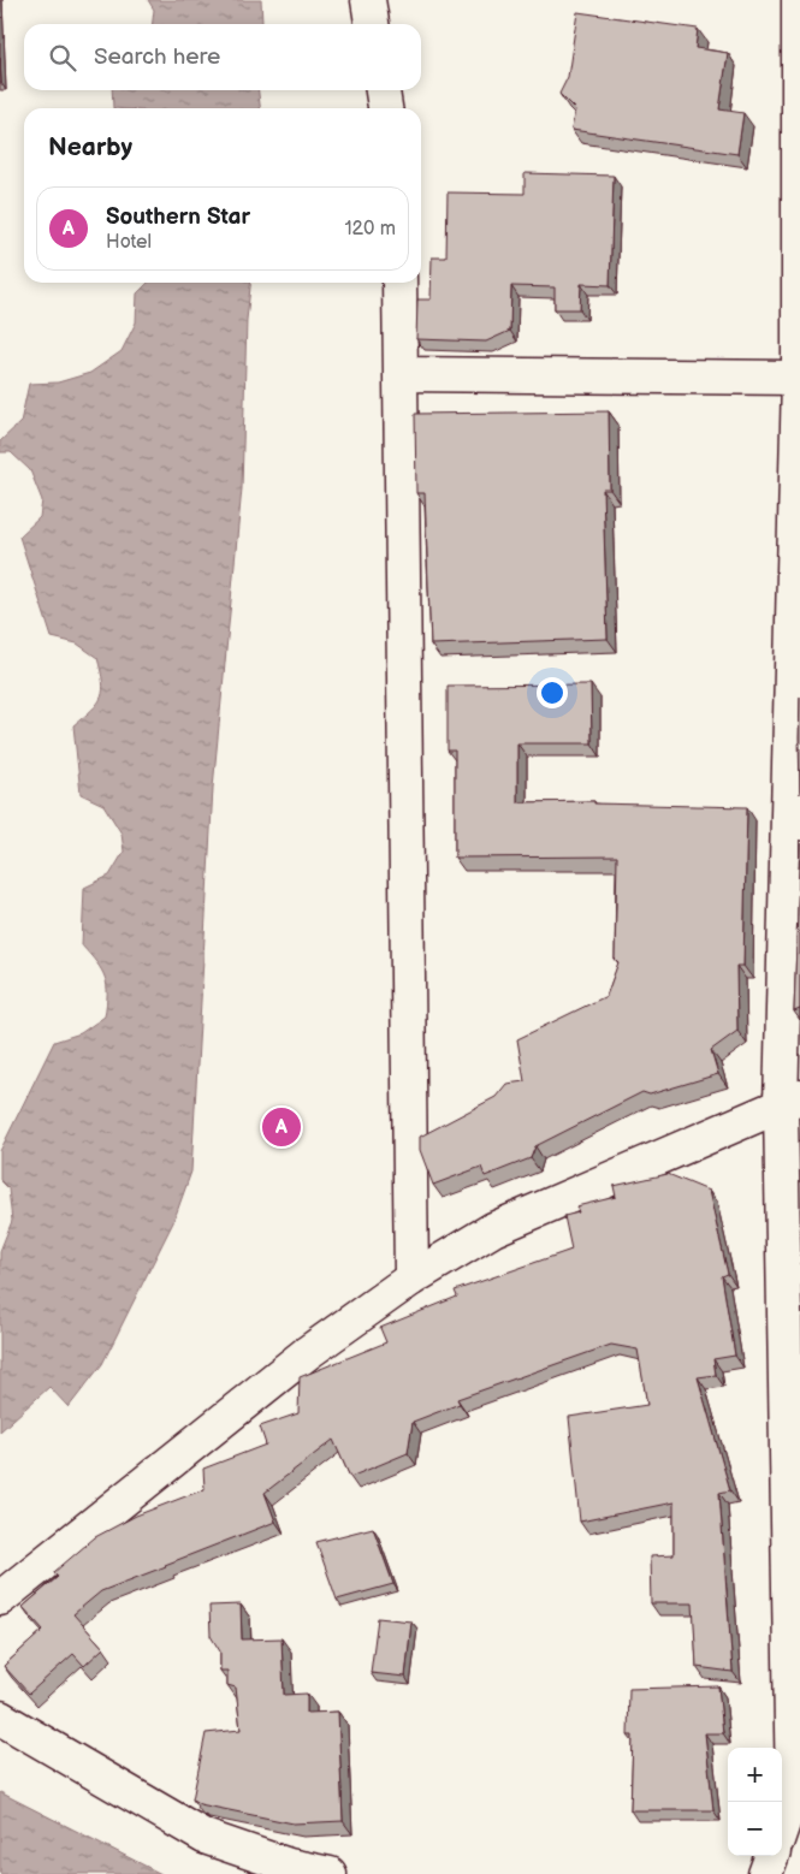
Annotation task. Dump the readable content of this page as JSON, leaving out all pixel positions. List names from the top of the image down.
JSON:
{
  "page": {
    "search": "Search here",
    "heading": "Nearby",
    "list": [
      {
        "mark": "A",
        "name": "Southern Star",
        "note": "Hotel",
        "value": "120 m"
      }
    ],
    "pins": "A",
    "map_buttons": ["+", "−"]
  }
}
